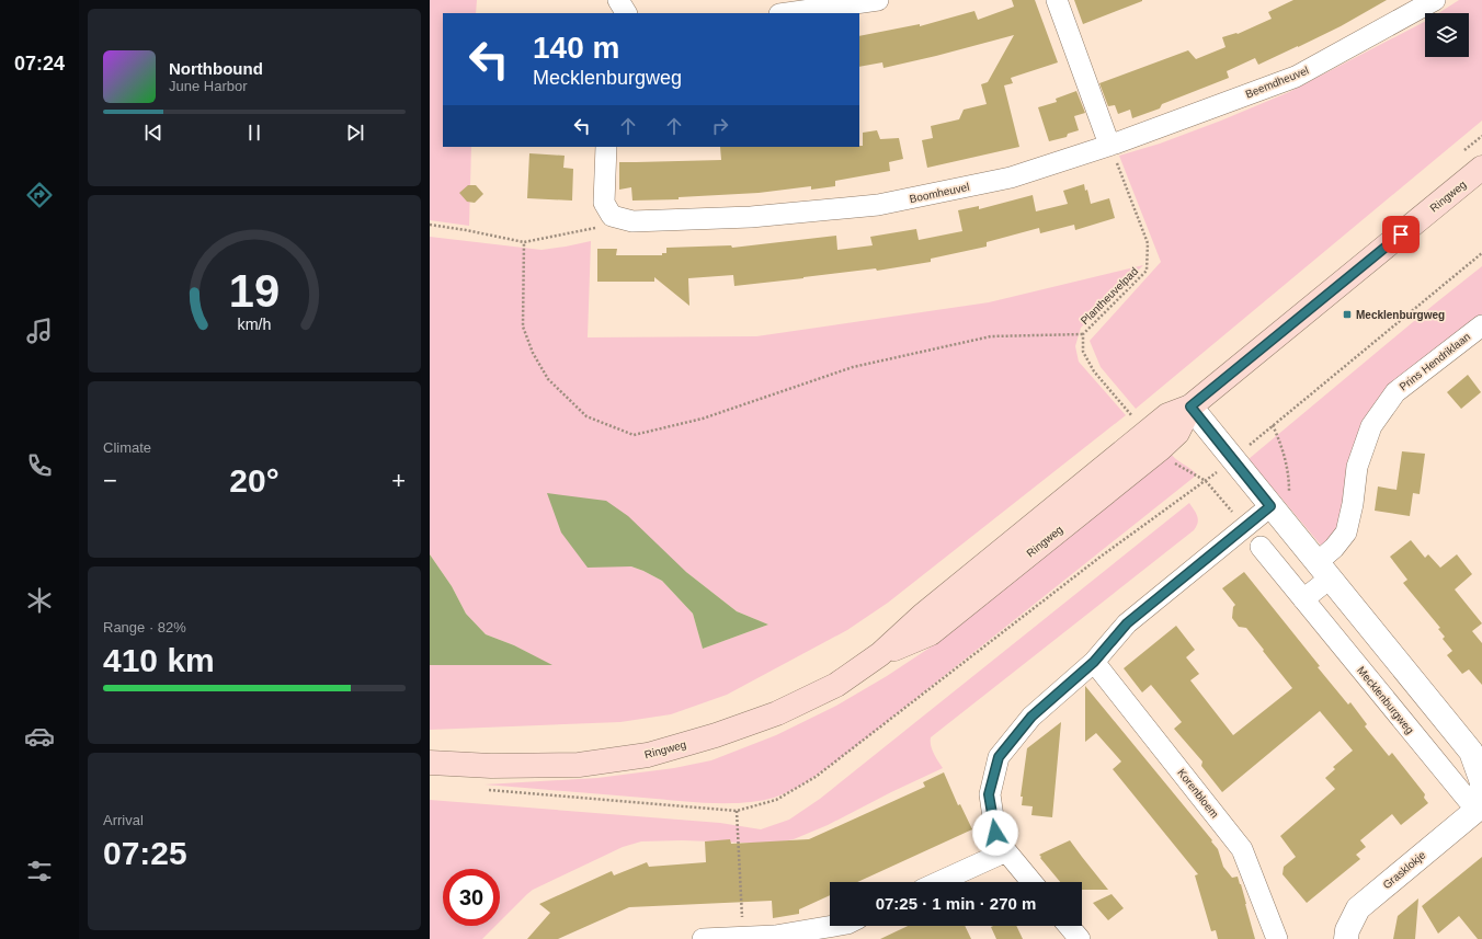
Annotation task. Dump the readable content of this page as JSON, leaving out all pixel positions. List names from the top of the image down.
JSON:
{
  "streets": {
    "main road": ["Ringweg"],
    "street": [
      "Beemdheuvel",
      "Boomheuvel",
      "Prins Hendriklaan",
      "Mecklenburgweg",
      "Korenbloem",
      "Grasklokje"
    ],
    "path": ["Plantheuvelpad"]
  },
  "crossings": [
    ["Beemdheuvel", "Boomheuvel"],
    ["Beemdheuvel", "Plantheuvelpad"],
    ["Boomheuvel", "Plantheuvelpad"],
    ["Mecklenburgweg", "Grasklokje"]
  ],
  "places": {
    "transit": ["Mecklenburgweg"]
  },
  "page": {
    "tabs": "07:24",
    "turn": ["140 m", "Mecklenburgweg"],
    "song": ["Northbound", "June Harbor"],
    "tile": [
      "Climate",
      ["Range · 82%", "410 km"],
      ["Arrival", "07:25"]
    ],
    "heat": ["−", "20°", "+"],
    "limit": "30",
    "trip": "07:25 · 1 min · 270 m",
    "gauge": ["19", "km/h"]
  }
}
